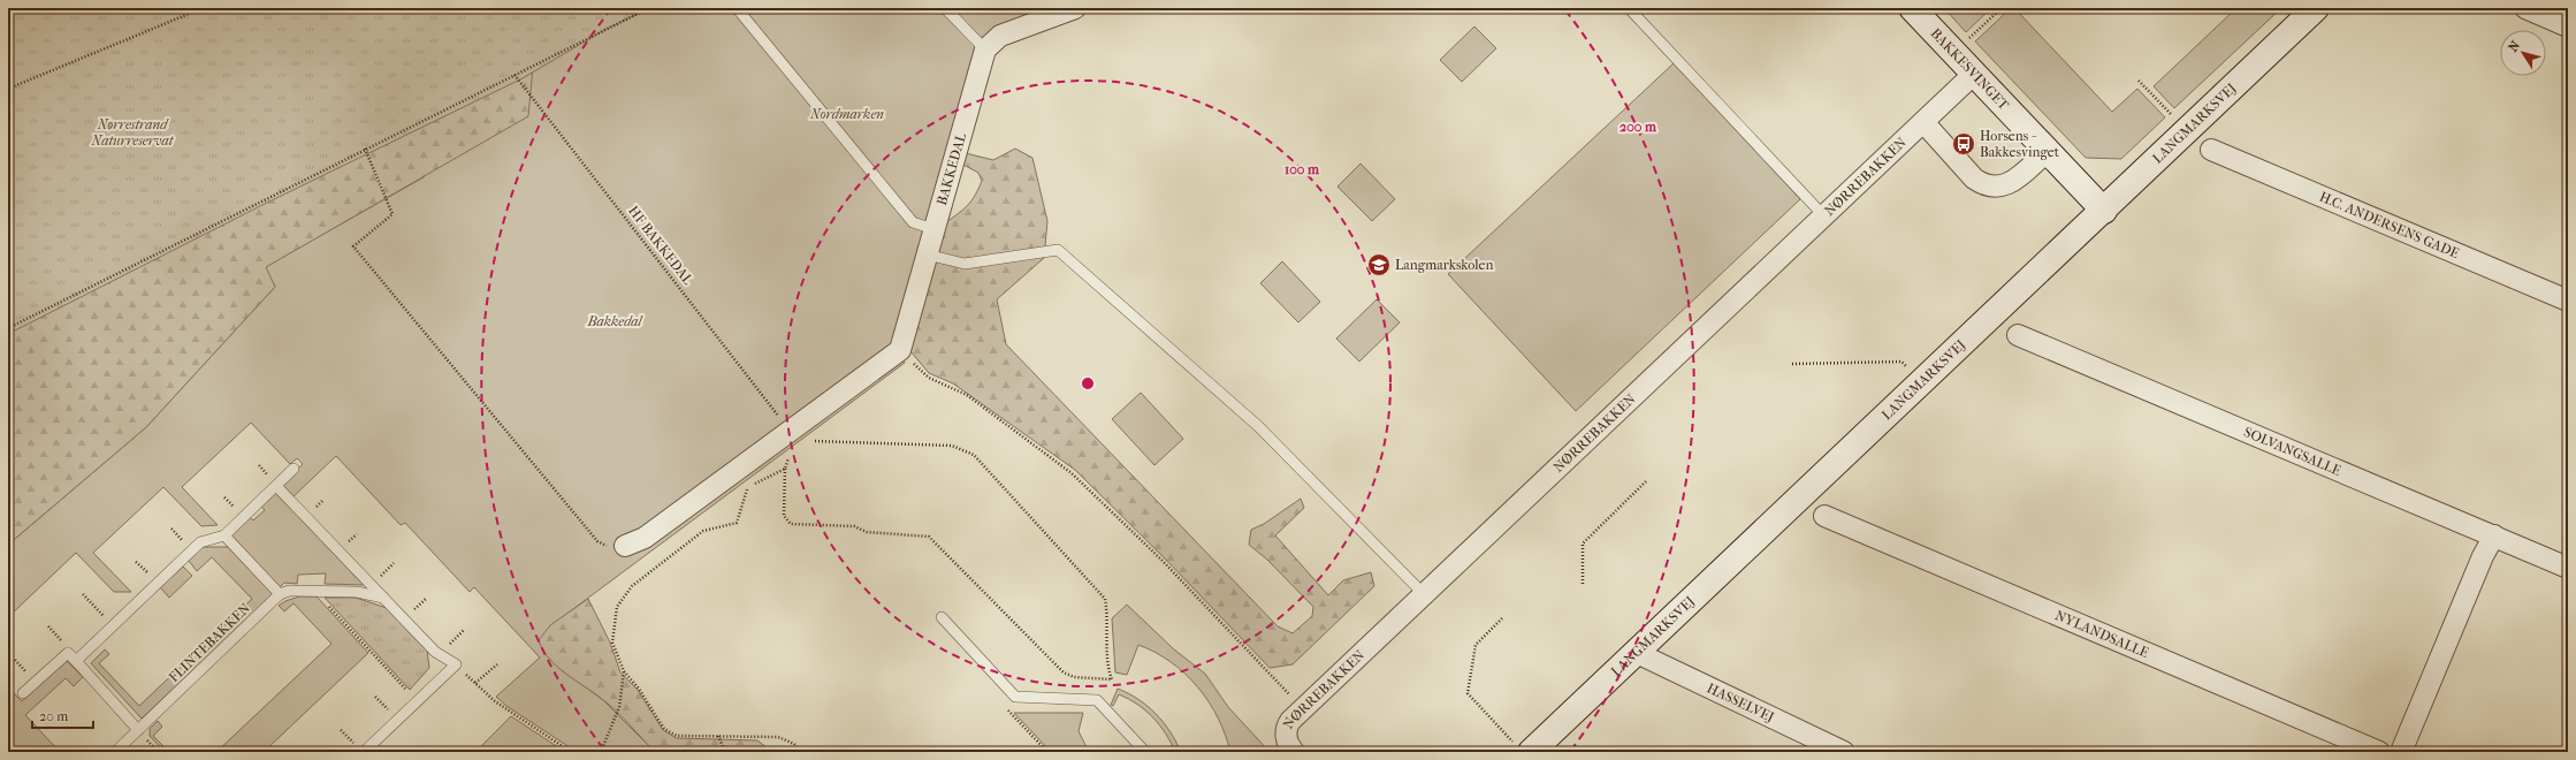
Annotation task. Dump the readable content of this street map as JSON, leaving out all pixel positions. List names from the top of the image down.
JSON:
{
  "streets": {
    "main road": ["BAKKESVINGET", "LANGMARKSVEJ"],
    "street": [
      "BAKKEDAL",
      "NØRREBAKKEN",
      "H.C. ANDERSENS GADE",
      "SOLVANGSALLE",
      "NYLANDSALLE",
      "HASSELVEJ"
    ],
    "lane": ["FLINTEBAKKEN"],
    "path": ["HF BAKKEDAL"]
  },
  "crossings": [
    ["BAKKESVINGET", "LANGMARKSVEJ"],
    ["BAKKESVINGET", "NØRREBAKKEN"],
    ["LANGMARKSVEJ", "HASSELVEJ"]
  ],
  "parks": ["Nordmarken", "Nørrestrand Naturreservat", "Bakkedal"],
  "places": {
    "bus stop": ["Horsens - Bakkesvinget"],
    "school or university": ["Langmarkskolen"]
  },
  "scale_bar": "20 m",
  "north": "top left",
  "rings": ["200 m", "100 m"]
}
